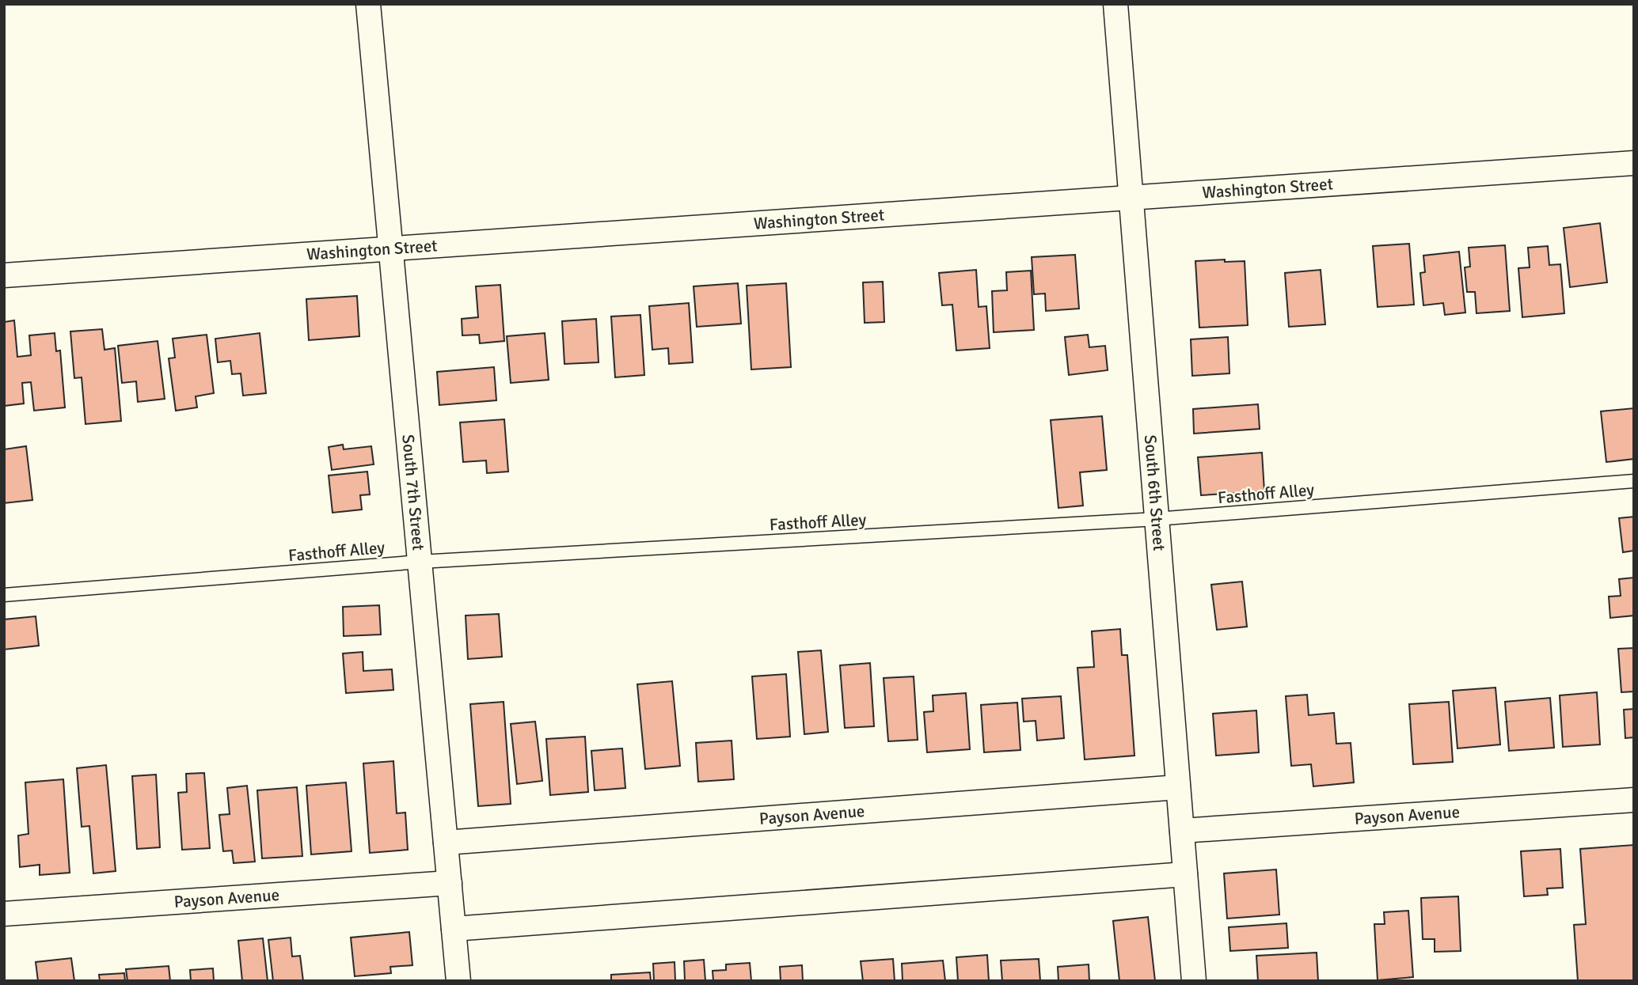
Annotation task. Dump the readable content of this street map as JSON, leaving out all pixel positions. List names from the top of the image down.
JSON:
{
  "streets": {
    "street": [
      "Washington Street",
      "South 7th Street",
      "South 6th Street",
      "Payson Avenue"
    ],
    "lane": ["Fasthoff Alley"]
  },
  "crossings": [
    ["Washington Street", "South 7th Street"],
    ["Washington Street", "South 6th Street"],
    ["South 7th Street", "Fasthoff Alley"],
    ["South 7th Street", "Payson Avenue"],
    ["South 6th Street", "Fasthoff Alley"],
    ["South 6th Street", "Payson Avenue"]
  ]
}
